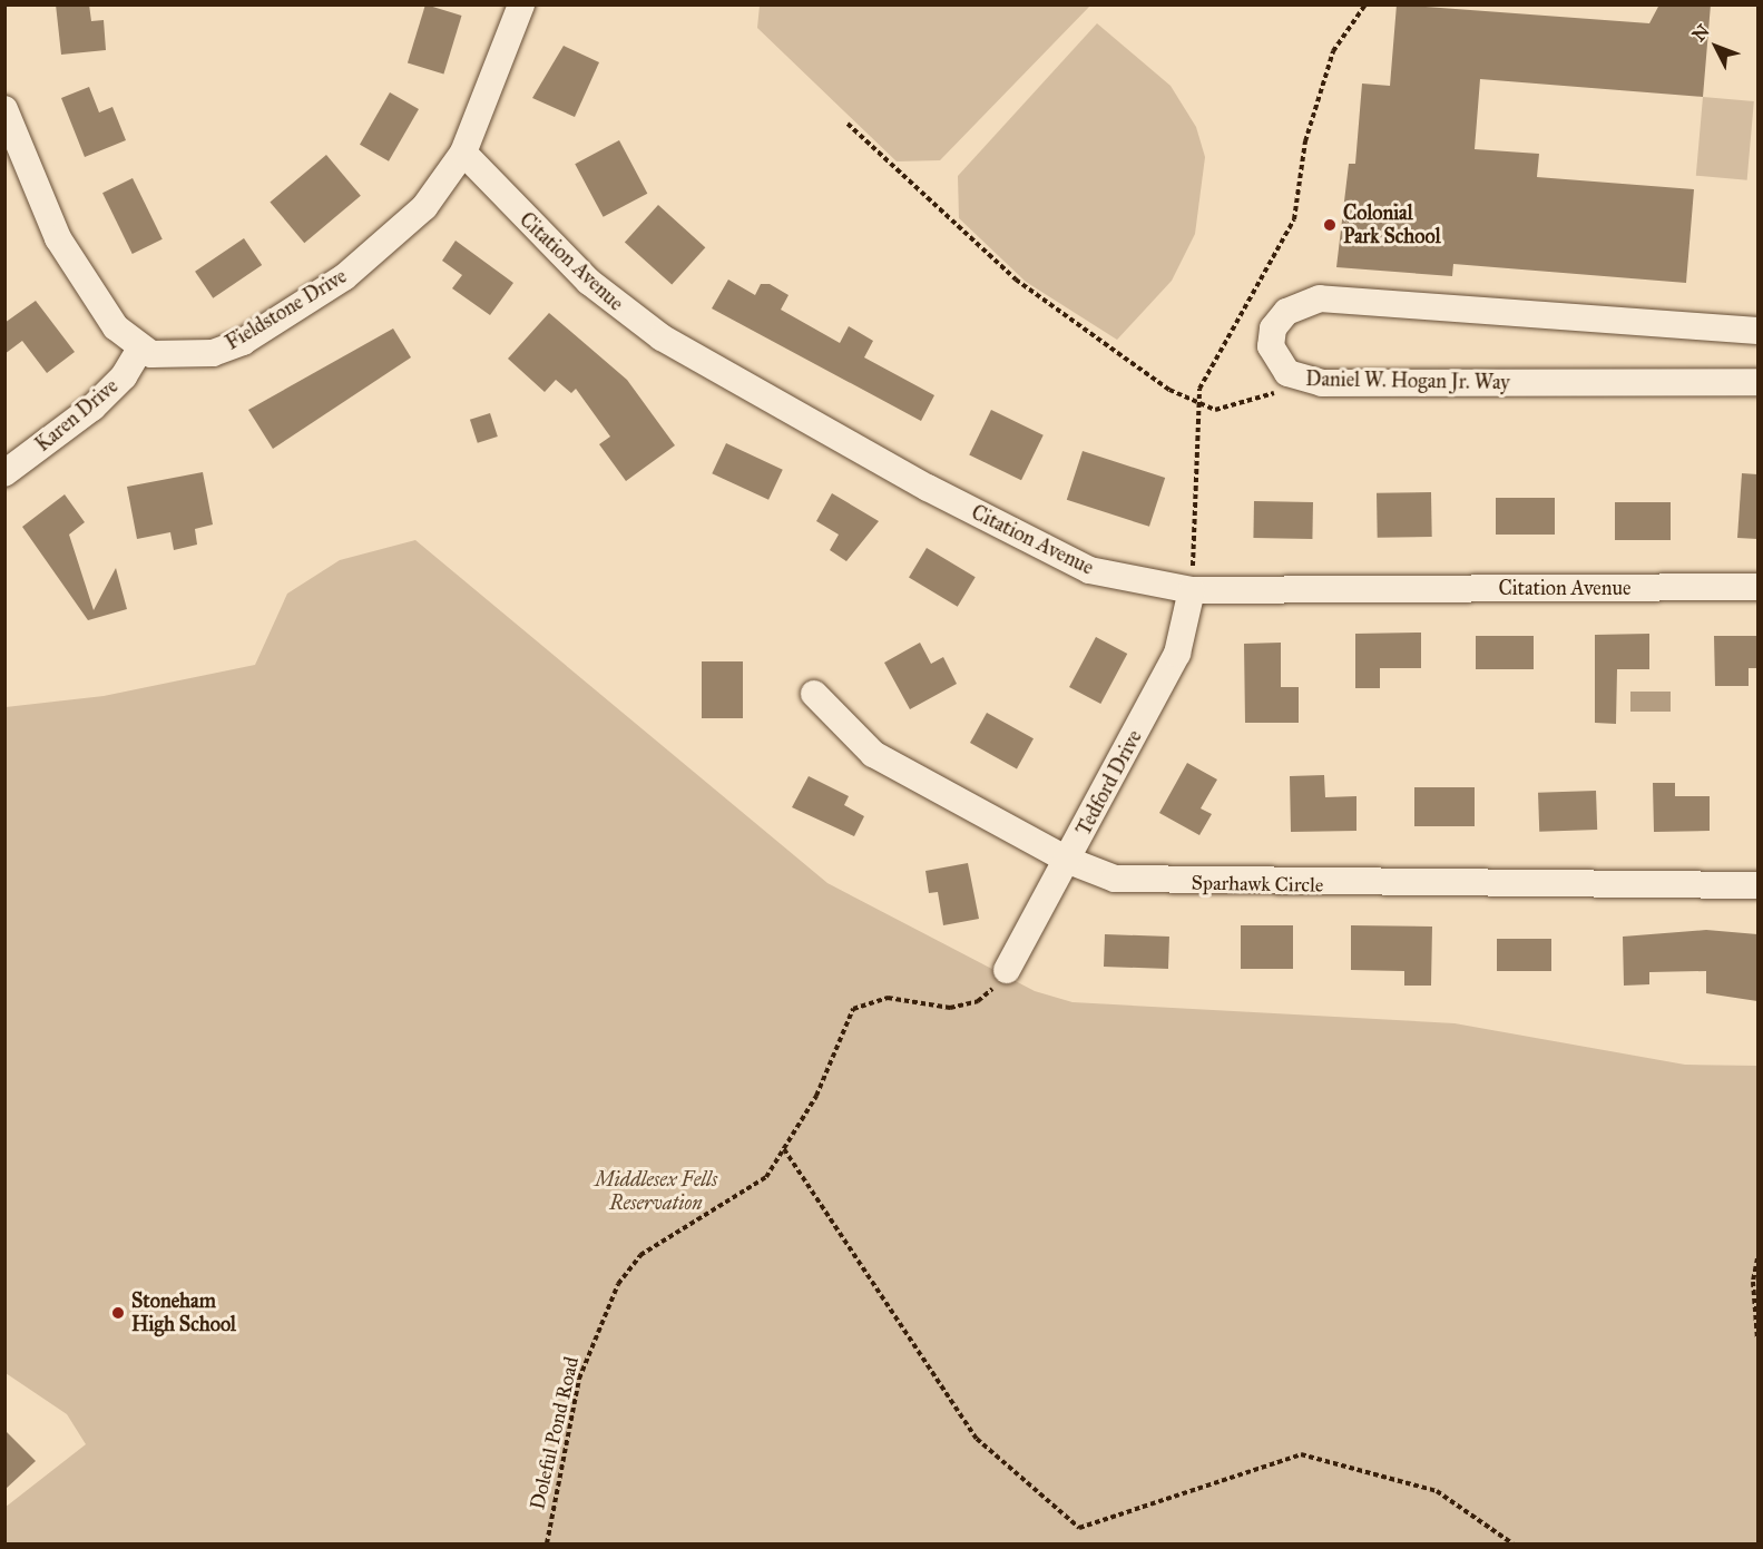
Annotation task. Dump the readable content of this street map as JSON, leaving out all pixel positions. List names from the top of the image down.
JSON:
{
  "streets": {
    "street": [
      "Citation Avenue",
      "Fieldstone Drive",
      "Daniel W. Hogan Jr. Way",
      "Karen Drive",
      "Tedford Drive",
      "Sparhawk Circle"
    ],
    "path": ["Doleful Pond Road"]
  },
  "crossings": [
    ["Citation Avenue", "Fieldstone Drive"],
    ["Citation Avenue", "Tedford Drive"],
    ["Fieldstone Drive", "Karen Drive"],
    ["Tedford Drive", "Sparhawk Circle"],
    ["Tedford Drive", "Doleful Pond Road"]
  ],
  "parks": ["Middlesex Fells Reservation"],
  "places": ["Colonial Park School", "Stoneham High School"],
  "north": "top left"
}
